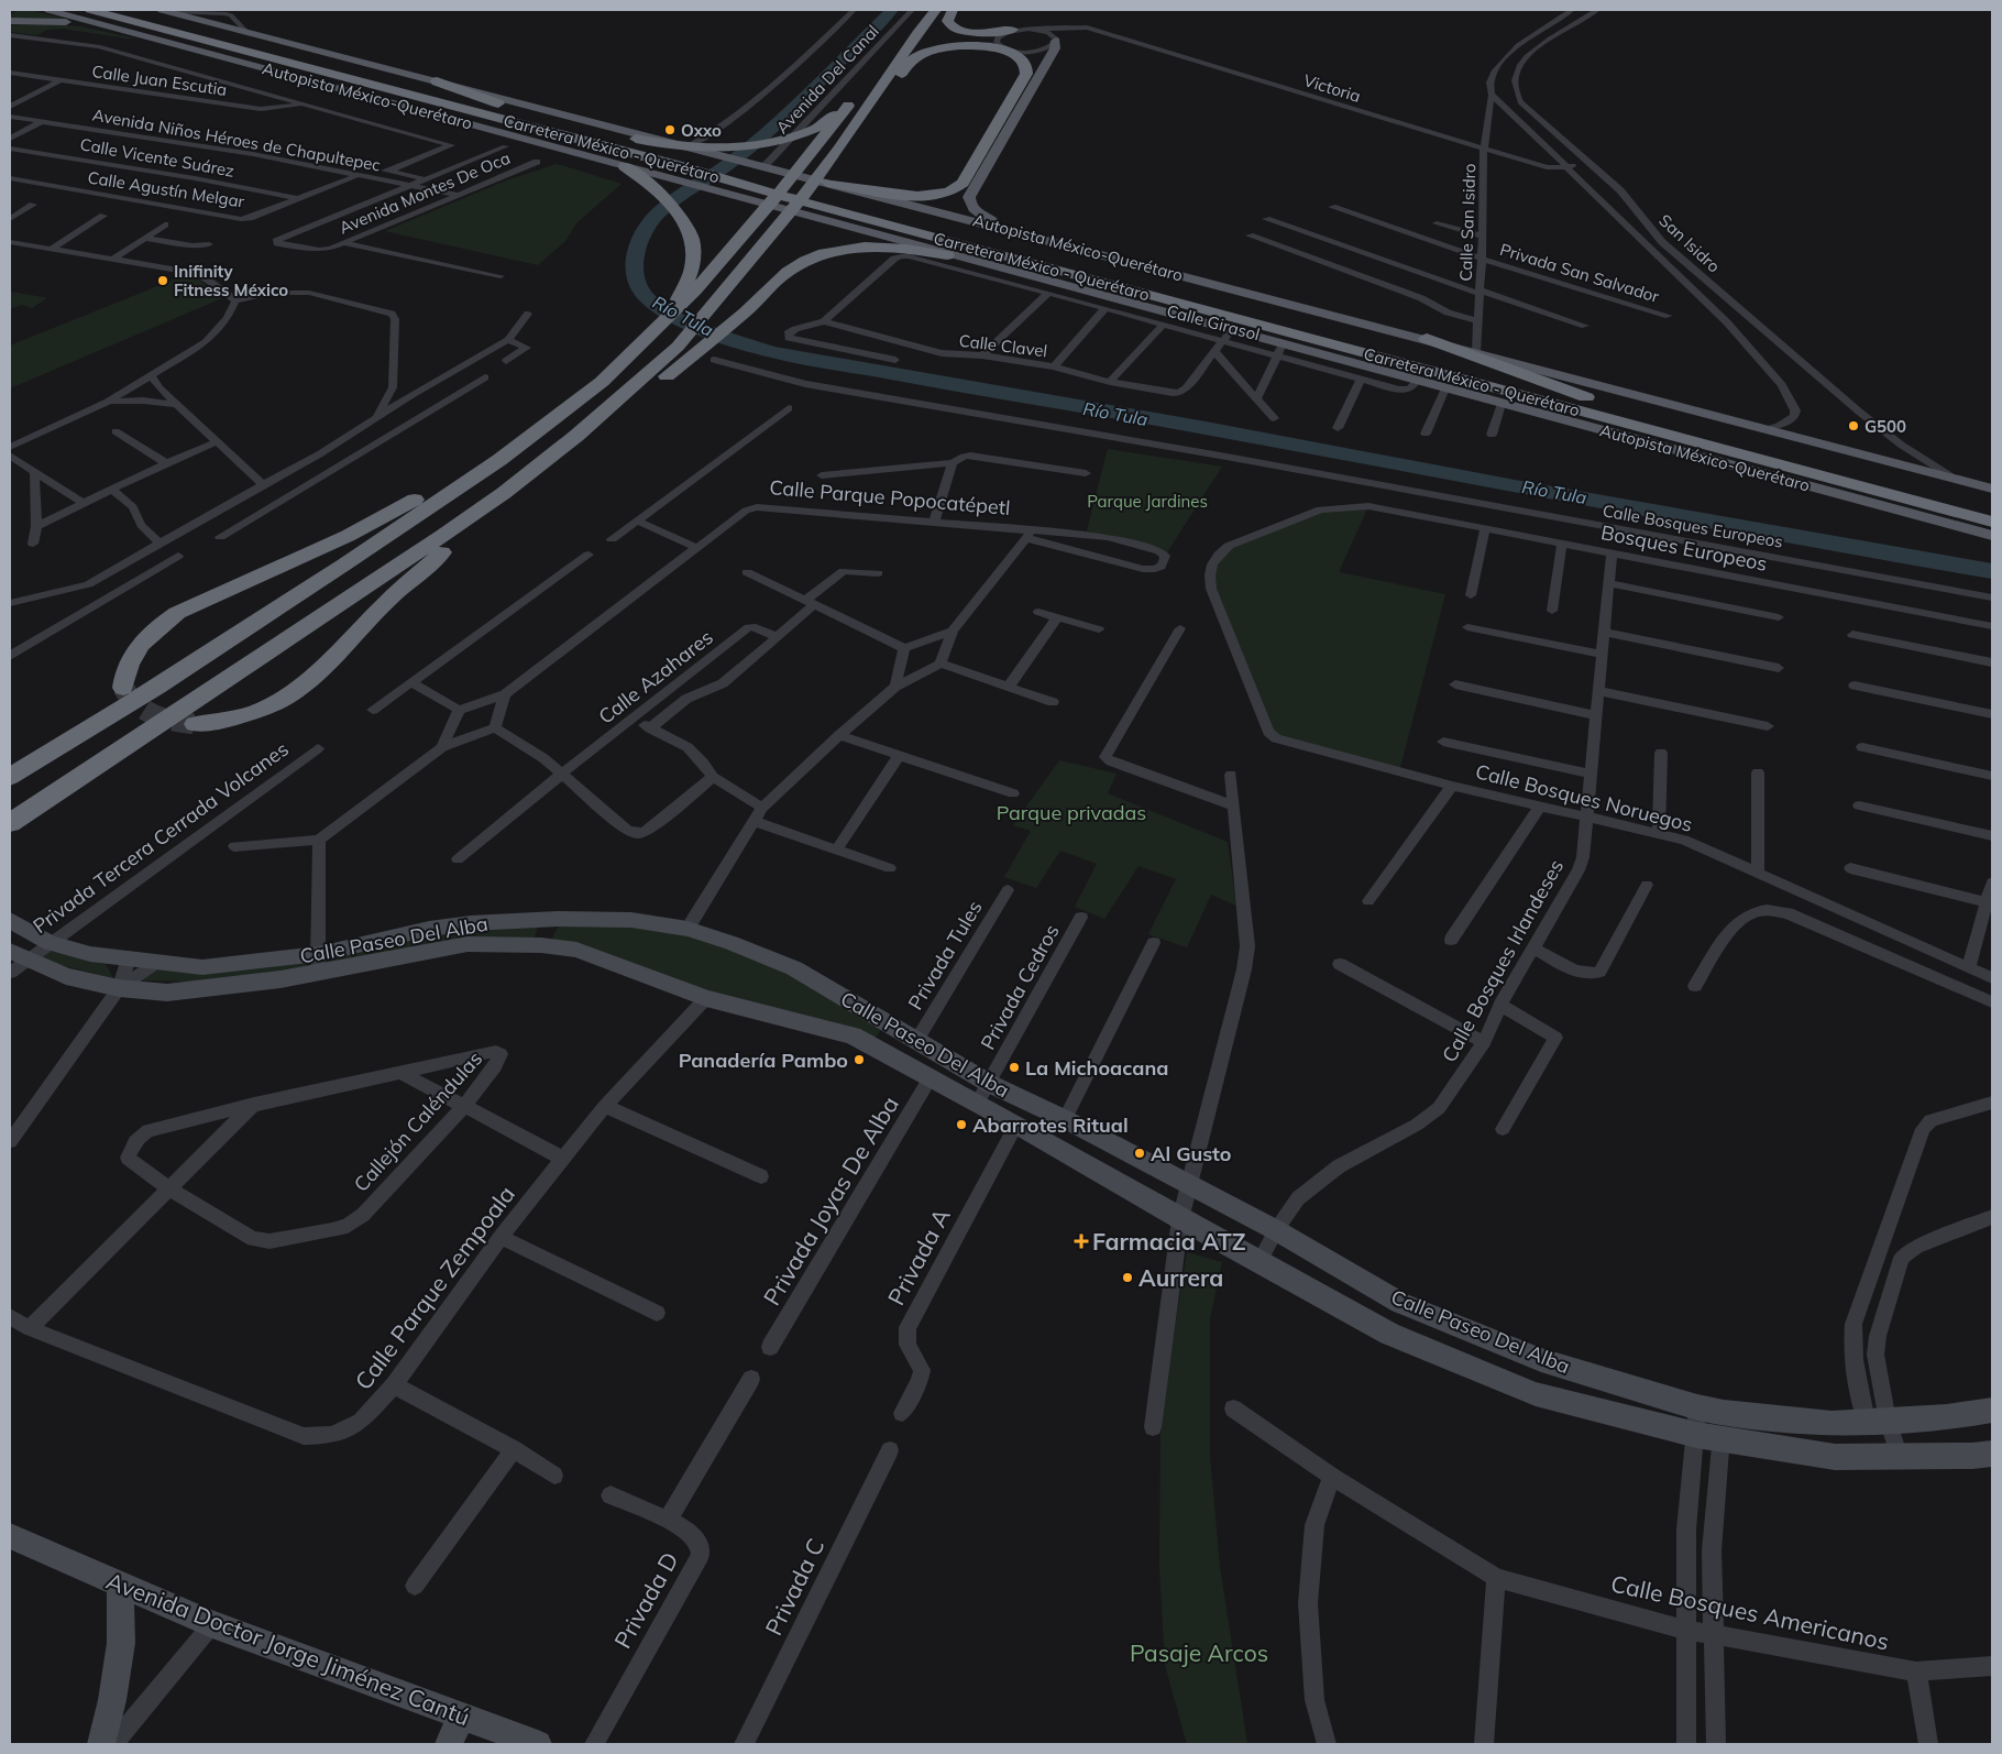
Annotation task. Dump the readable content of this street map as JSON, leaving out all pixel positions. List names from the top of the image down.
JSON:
{
  "streets": {
    "highway": ["Carretera México - Querétaro"],
    "main road": ["Autopista México-Querétaro"],
    "street": [
      "Avenida Del Canal",
      "Calle Juan Escutia",
      "Victoria",
      "Avenida Niños Héroes de Chapultepec",
      "Calle Vicente Suárez",
      "Calle Agustín Melgar",
      "Avenida Montes De Oca",
      "Calle San Isidro",
      "San Isidro",
      "Privada San Salvador",
      "Calle Girasol",
      "Calle Clavel",
      "Calle Parque Popocatépetl",
      "Calle Bosques Europeos",
      "Bosques Europeos",
      "Calle Azahares",
      "Calle Bosques Noruegos",
      "Privada Tercera Cerrada Volcanes",
      "Calle Paseo Del Alba",
      "Privada Tules",
      "Calle Bosques Irlandeses",
      "Privada Cedros",
      "Callejón Caléndulas",
      "Privada Joyas De Alba",
      "Privada A",
      "Calle Parque Zempoala",
      "Privada C",
      "Privada D",
      "Calle Bosques Americanos",
      "Avenida Doctor Jorge Jiménez Cantú"
    ]
  },
  "crossings": [
    ["Avenida Del Canal", "Autopista México-Querétaro"],
    ["Calle Juan Escutia", "Calle Agustín Melgar"],
    ["Victoria", "Calle San Isidro"],
    ["Victoria", "San Isidro"],
    ["Autopista México-Querétaro", "Carretera México - Querétaro"],
    ["Autopista México-Querétaro", "Calle San Isidro"],
    ["Autopista México-Querétaro", "San Isidro"],
    ["Autopista México-Querétaro", "Calle Girasol"],
    ["Avenida Niños Héroes de Chapultepec", "Calle Agustín Melgar"],
    ["Avenida Niños Héroes de Chapultepec", "Avenida Montes De Oca"],
    ["Calle Vicente Suárez", "Calle Agustín Melgar"],
    ["Calle San Isidro", "San Isidro"],
    ["Calle San Isidro", "Privada San Salvador"],
    ["Calle Girasol", "Calle Clavel"],
    ["Bosques Europeos", "Calle Bosques Noruegos"],
    ["Bosques Europeos", "Calle Bosques Irlandeses"],
    ["Calle Bosques Noruegos", "Calle Bosques Irlandeses"],
    ["Privada Tercera Cerrada Volcanes", "Calle Paseo Del Alba"],
    ["Calle Paseo Del Alba", "Privada Tules"],
    ["Calle Paseo Del Alba", "Calle Bosques Irlandeses"],
    ["Calle Paseo Del Alba", "Privada Cedros"],
    ["Calle Paseo Del Alba", "Privada Joyas De Alba"],
    ["Calle Paseo Del Alba", "Privada A"],
    ["Calle Paseo Del Alba", "Calle Parque Zempoala"]
  ],
  "water": ["Río Tula"],
  "parks": ["Parque Jardines", "Parque privadas", "Pasaje Arcos"],
  "places": {
    "other": [
      "Oxxo",
      "Inifinity Fitness México",
      "G500",
      "Panadería Pambo",
      "La Michoacana",
      "Abarrotes Ritual",
      "Al Gusto",
      "Aurrera"
    ],
    "health": ["Farmacia ATZ"]
  }
}
